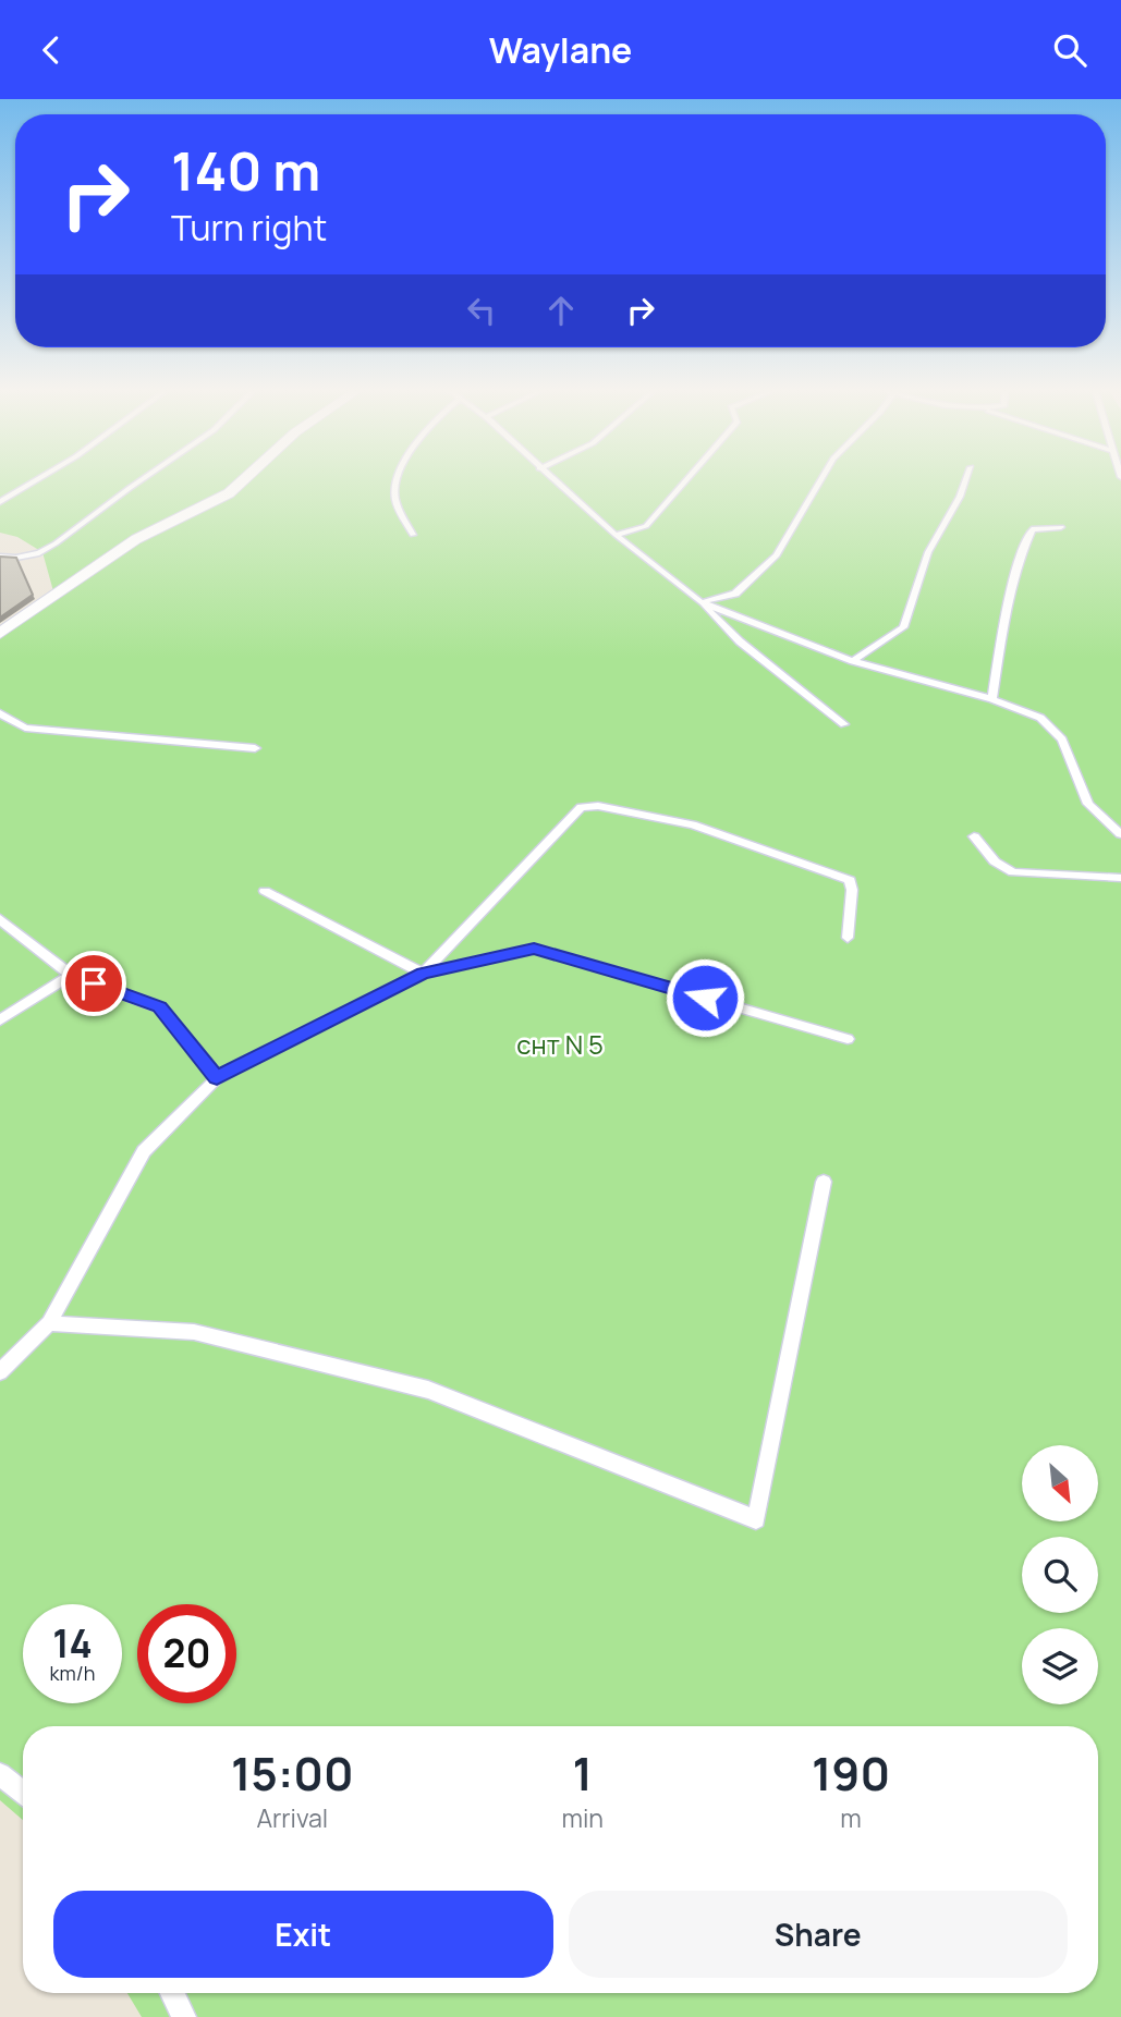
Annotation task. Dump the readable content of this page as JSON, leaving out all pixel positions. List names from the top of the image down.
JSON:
{
  "parks": ["снт N 5"],
  "north": "bottom right",
  "page": {
    "header": "Waylane",
    "turn": ["140 m", "Turn right"],
    "speed": "14 km/h",
    "limit": "20",
    "eta": [
      "15:00",
      "Arrival",
      "1",
      "min",
      "190",
      "m"
    ],
    "buttons": ["Exit", "Share"]
  }
}
